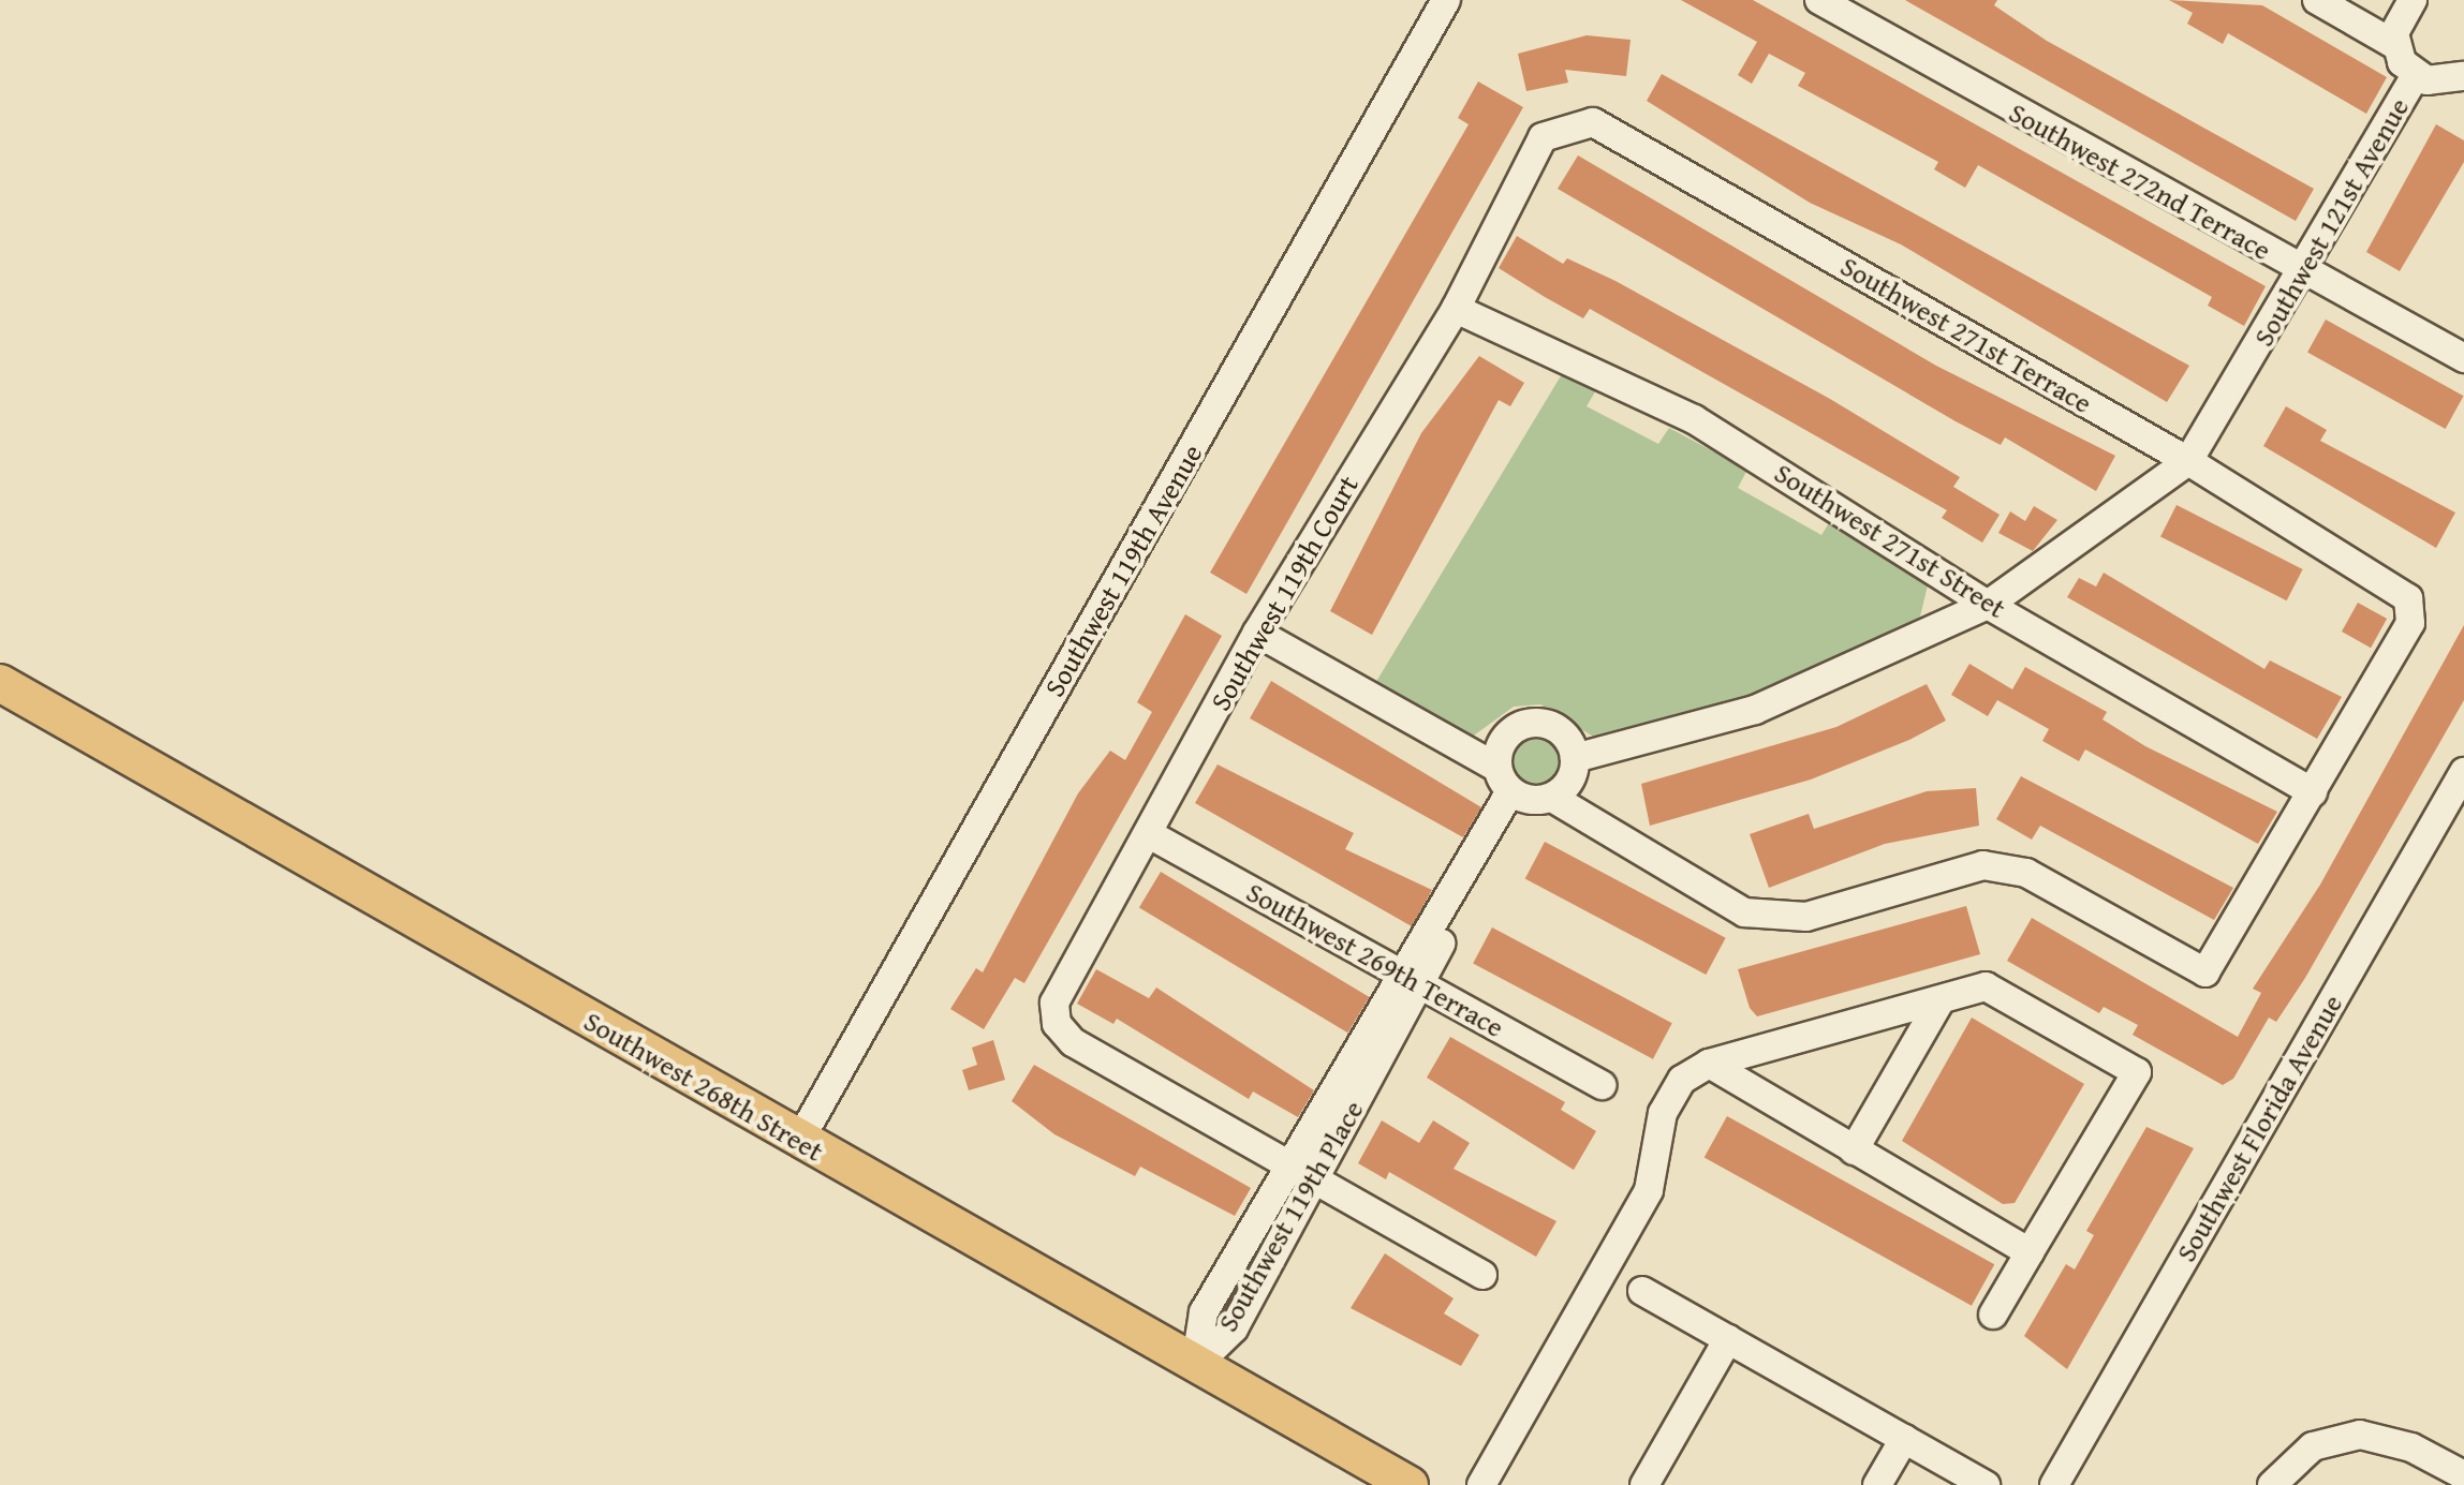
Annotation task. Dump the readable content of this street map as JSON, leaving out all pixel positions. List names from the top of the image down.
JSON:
{
  "streets": {
    "main road": ["Southwest 268th Street"],
    "street": [
      "Southwest 272nd Terrace",
      "Southwest 121st Avenue",
      "Southwest 271st Terrace",
      "Southwest 271st Street",
      "Southwest 119th Avenue",
      "Southwest 119th Court",
      "Southwest 269th Terrace",
      "Southwest Florida Avenue",
      "Southwest 119th Place"
    ]
  },
  "crossings": [
    ["Southwest 272nd Terrace", "Southwest 121st Avenue"],
    ["Southwest 121st Avenue", "Southwest 271st Terrace"],
    ["Southwest 271st Terrace", "Southwest 271st Street"],
    ["Southwest 271st Terrace", "Southwest 119th Court"],
    ["Southwest 271st Street", "Southwest 119th Court"],
    ["Southwest 119th Avenue", "Southwest 268th Street"],
    ["Southwest 119th Court", "Southwest 269th Terrace"],
    ["Southwest 119th Court", "Southwest 119th Place"],
    ["Southwest 269th Terrace", "Southwest 119th Place"],
    ["Southwest 268th Street", "Southwest 119th Place"]
  ]
}
